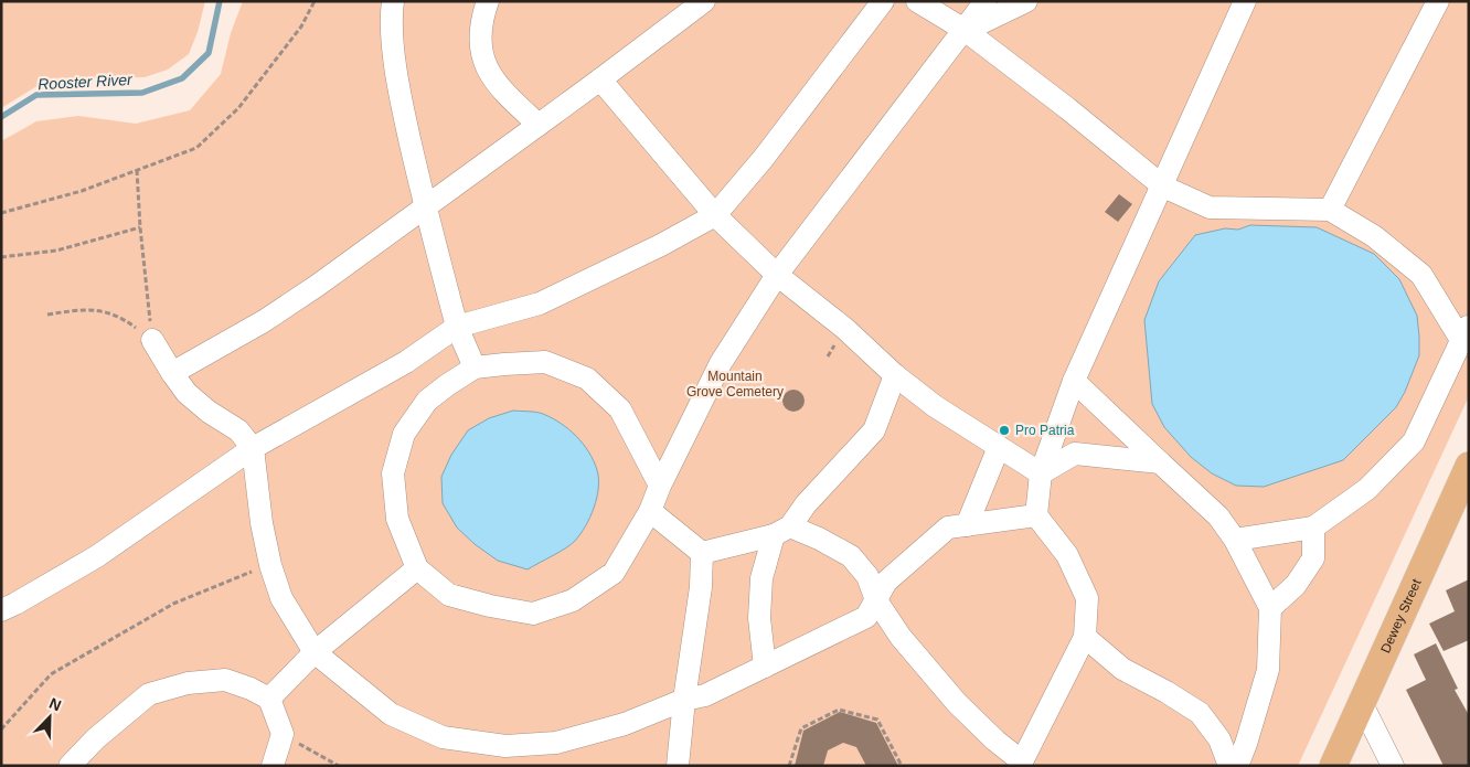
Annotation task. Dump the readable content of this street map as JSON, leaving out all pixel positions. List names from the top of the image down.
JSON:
{
  "streets": {
    "main road": ["Dewey Street"]
  },
  "water": ["Rooster River"],
  "parks": ["Mountain Grove Cemetery"],
  "places": ["Pro Patria"],
  "north": "top right"
}
